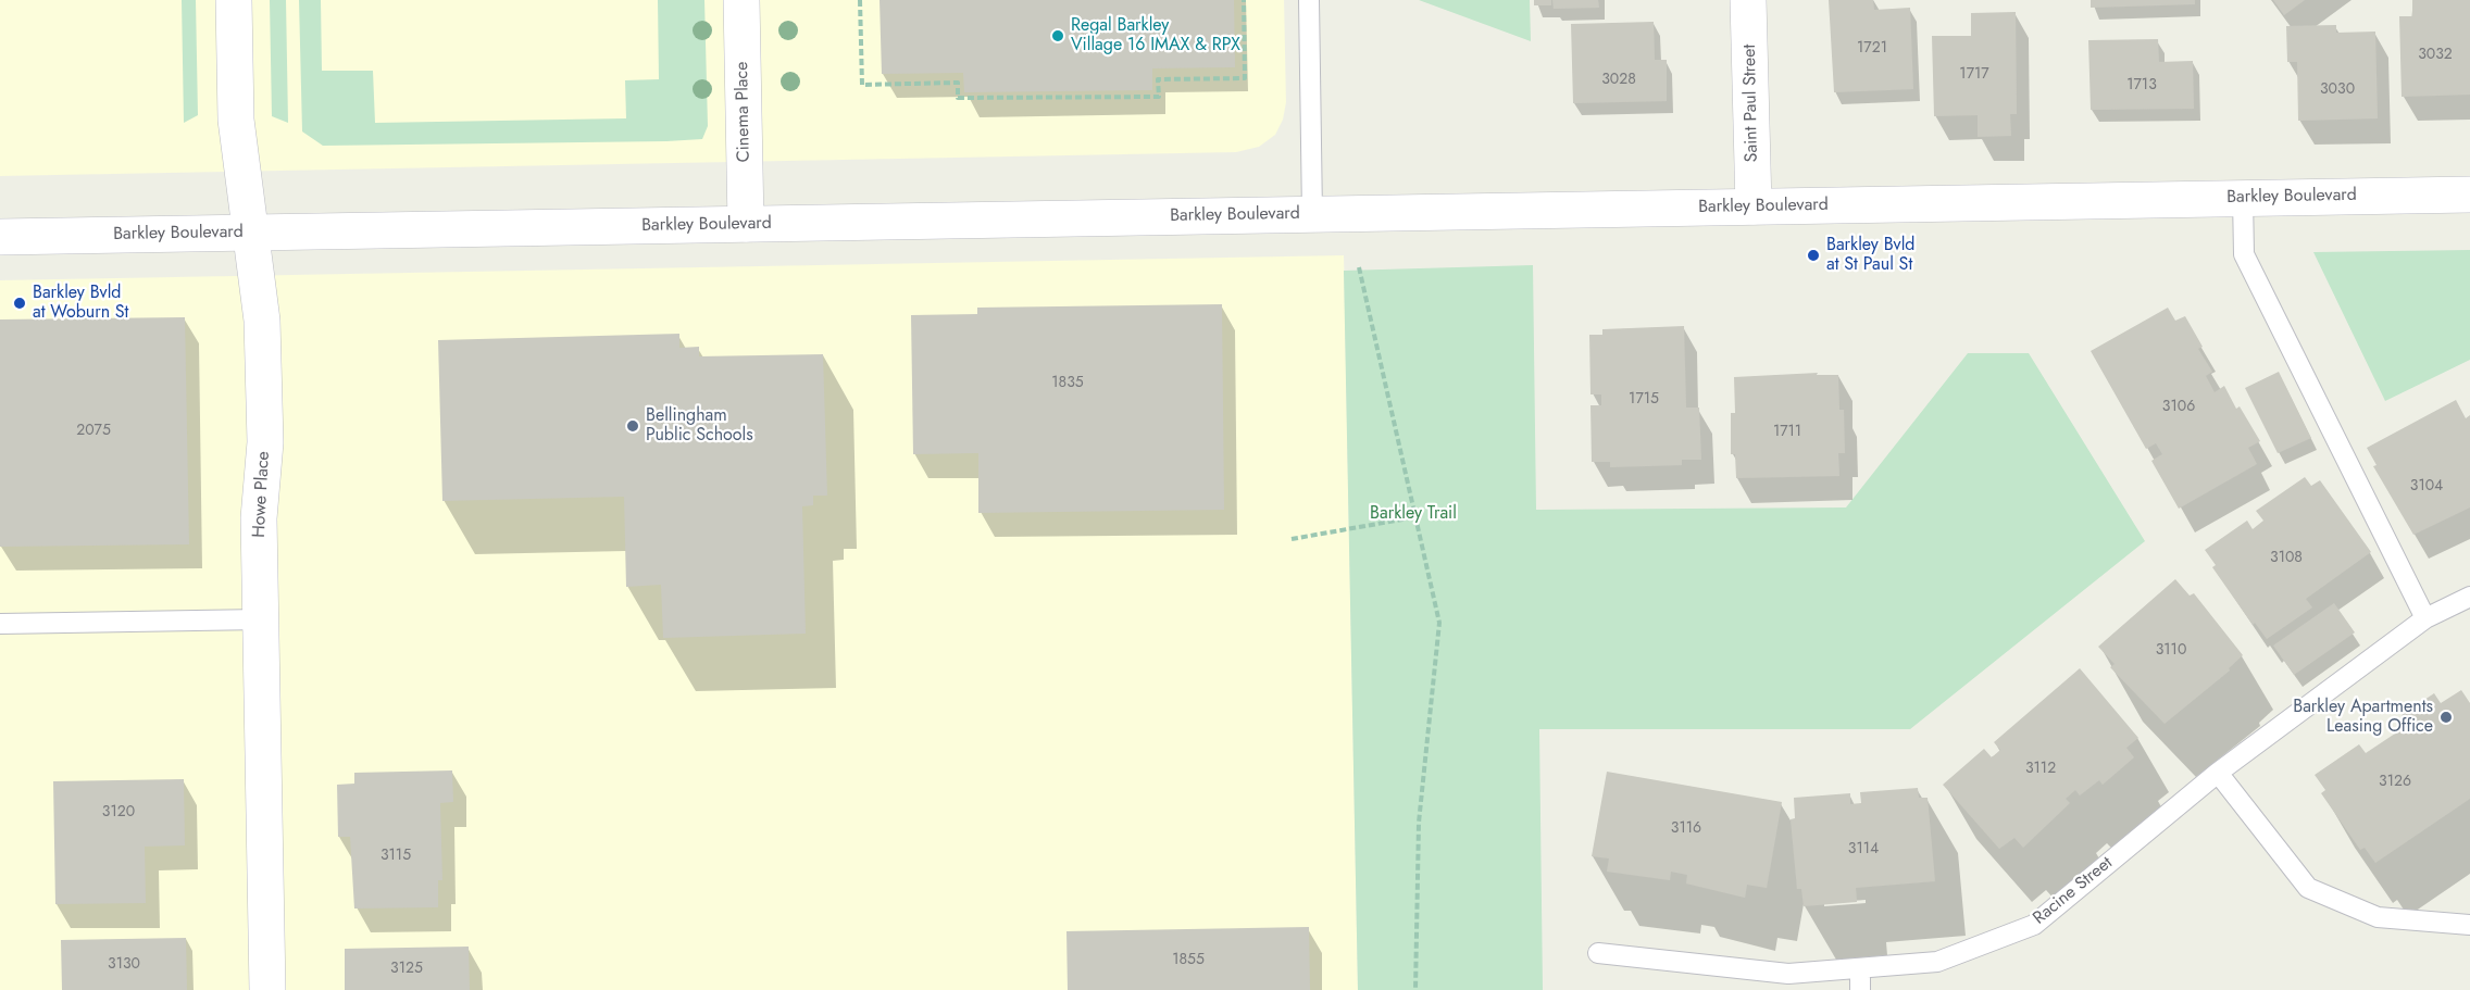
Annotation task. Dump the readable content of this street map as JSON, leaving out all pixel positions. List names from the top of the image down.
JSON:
{
  "streets": {
    "main road": [
      "Saint Paul Street",
      "Cinema Place",
      "Barkley Boulevard",
      "Howe Place"
    ],
    "lane": ["Racine Street"]
  },
  "crossings": [
    ["Saint Paul Street", "Barkley Boulevard"],
    ["Cinema Place", "Barkley Boulevard"],
    ["Barkley Boulevard", "Howe Place"]
  ],
  "parks": ["Barkley Trail"],
  "places": [
    "Regal Barkley Village 16 IMAX & RPX",
    "Barkley Bvld at St Paul St",
    "Barkley Bvld at Woburn St",
    "Bellingham Public Schools",
    "Barkley Apartments Leasing Office"
  ],
  "house_numbers": [
    "1721",
    "3032",
    "1717",
    "3028",
    "1713",
    "3030",
    "1835",
    "1715",
    "3106",
    "2075",
    "1711",
    "3104",
    "3108",
    "3110",
    "3112",
    "3126",
    "3120",
    "3116",
    "3114",
    "3115",
    "1855",
    "3130",
    "3125"
  ]
}
